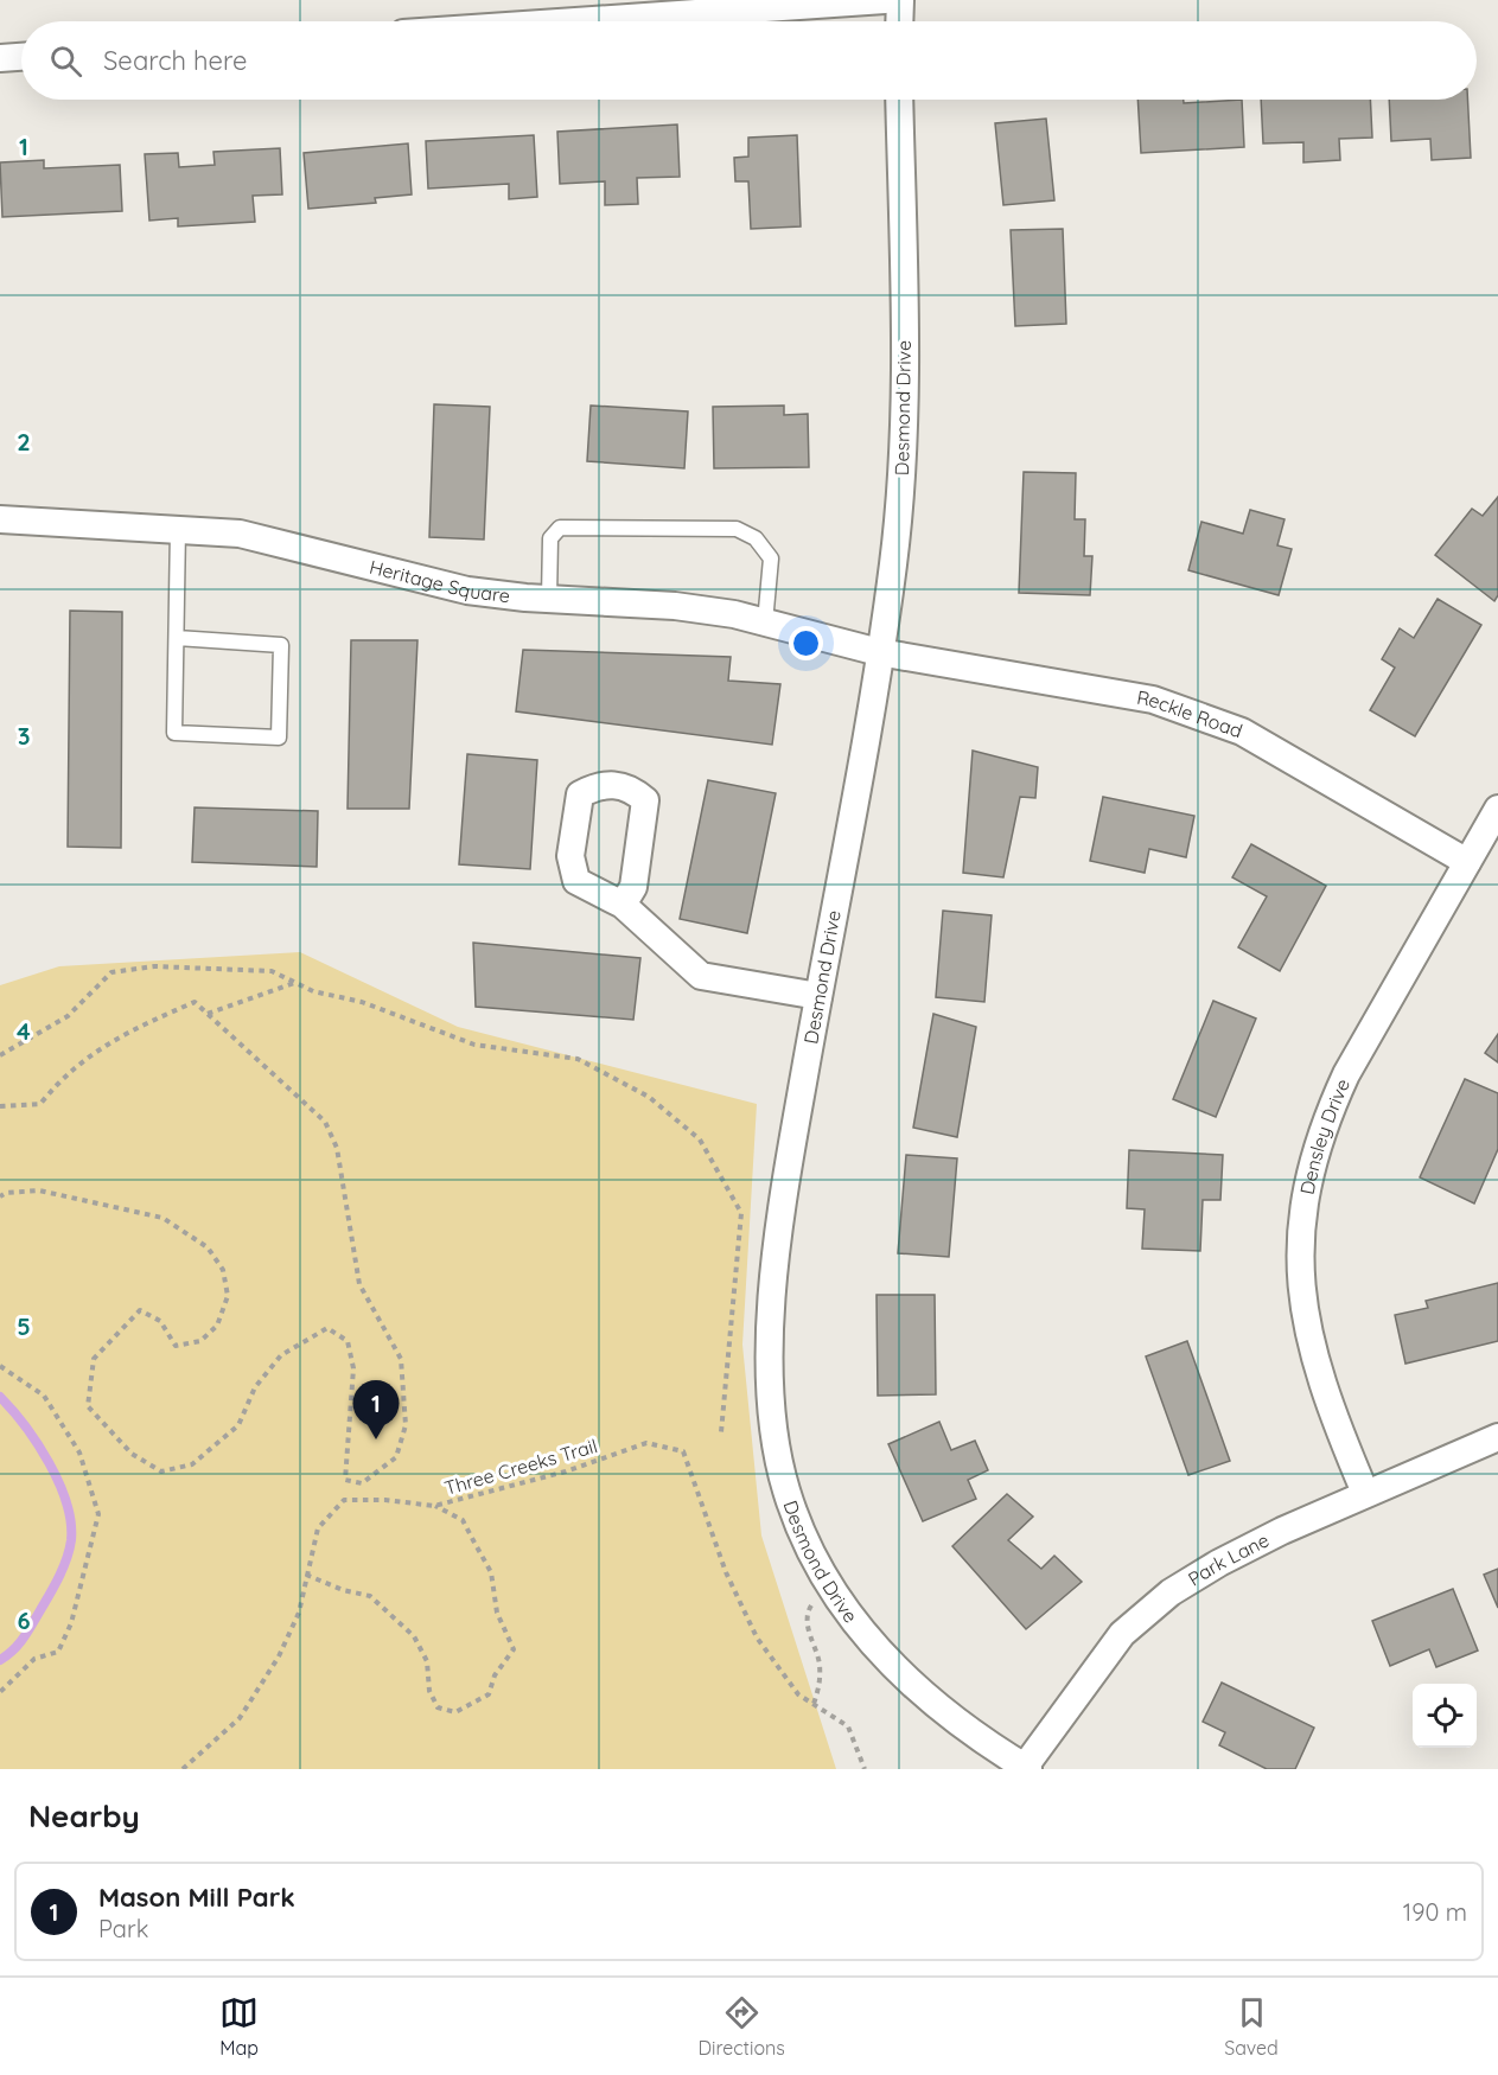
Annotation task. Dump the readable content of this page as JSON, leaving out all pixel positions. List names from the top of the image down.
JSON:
{
  "streets": {
    "street": [
      "Desmond Drive",
      "Heritage Square",
      "Reckle Road",
      "Densley Drive",
      "Park Lane"
    ],
    "path": ["Three Creeks Trail"]
  },
  "crossings": [
    ["Desmond Drive", "Heritage Square"],
    ["Desmond Drive", "Reckle Road"],
    ["Desmond Drive", "Park Lane"],
    ["Heritage Square", "Reckle Road"],
    ["Reckle Road", "Densley Drive"],
    ["Densley Drive", "Park Lane"]
  ],
  "page": {
    "search": "Search here",
    "pins": "1",
    "heading": "Nearby",
    "list": [
      {
        "mark": "1",
        "name": "Mason Mill Park",
        "note": "Park",
        "value": "190 m"
      }
    ],
    "nav": ["Map", "Directions", "Saved"]
  },
  "grid": {
    "rows": [
      "1",
      "2",
      "3",
      "4",
      "5",
      "6"
    ]
  }
}
